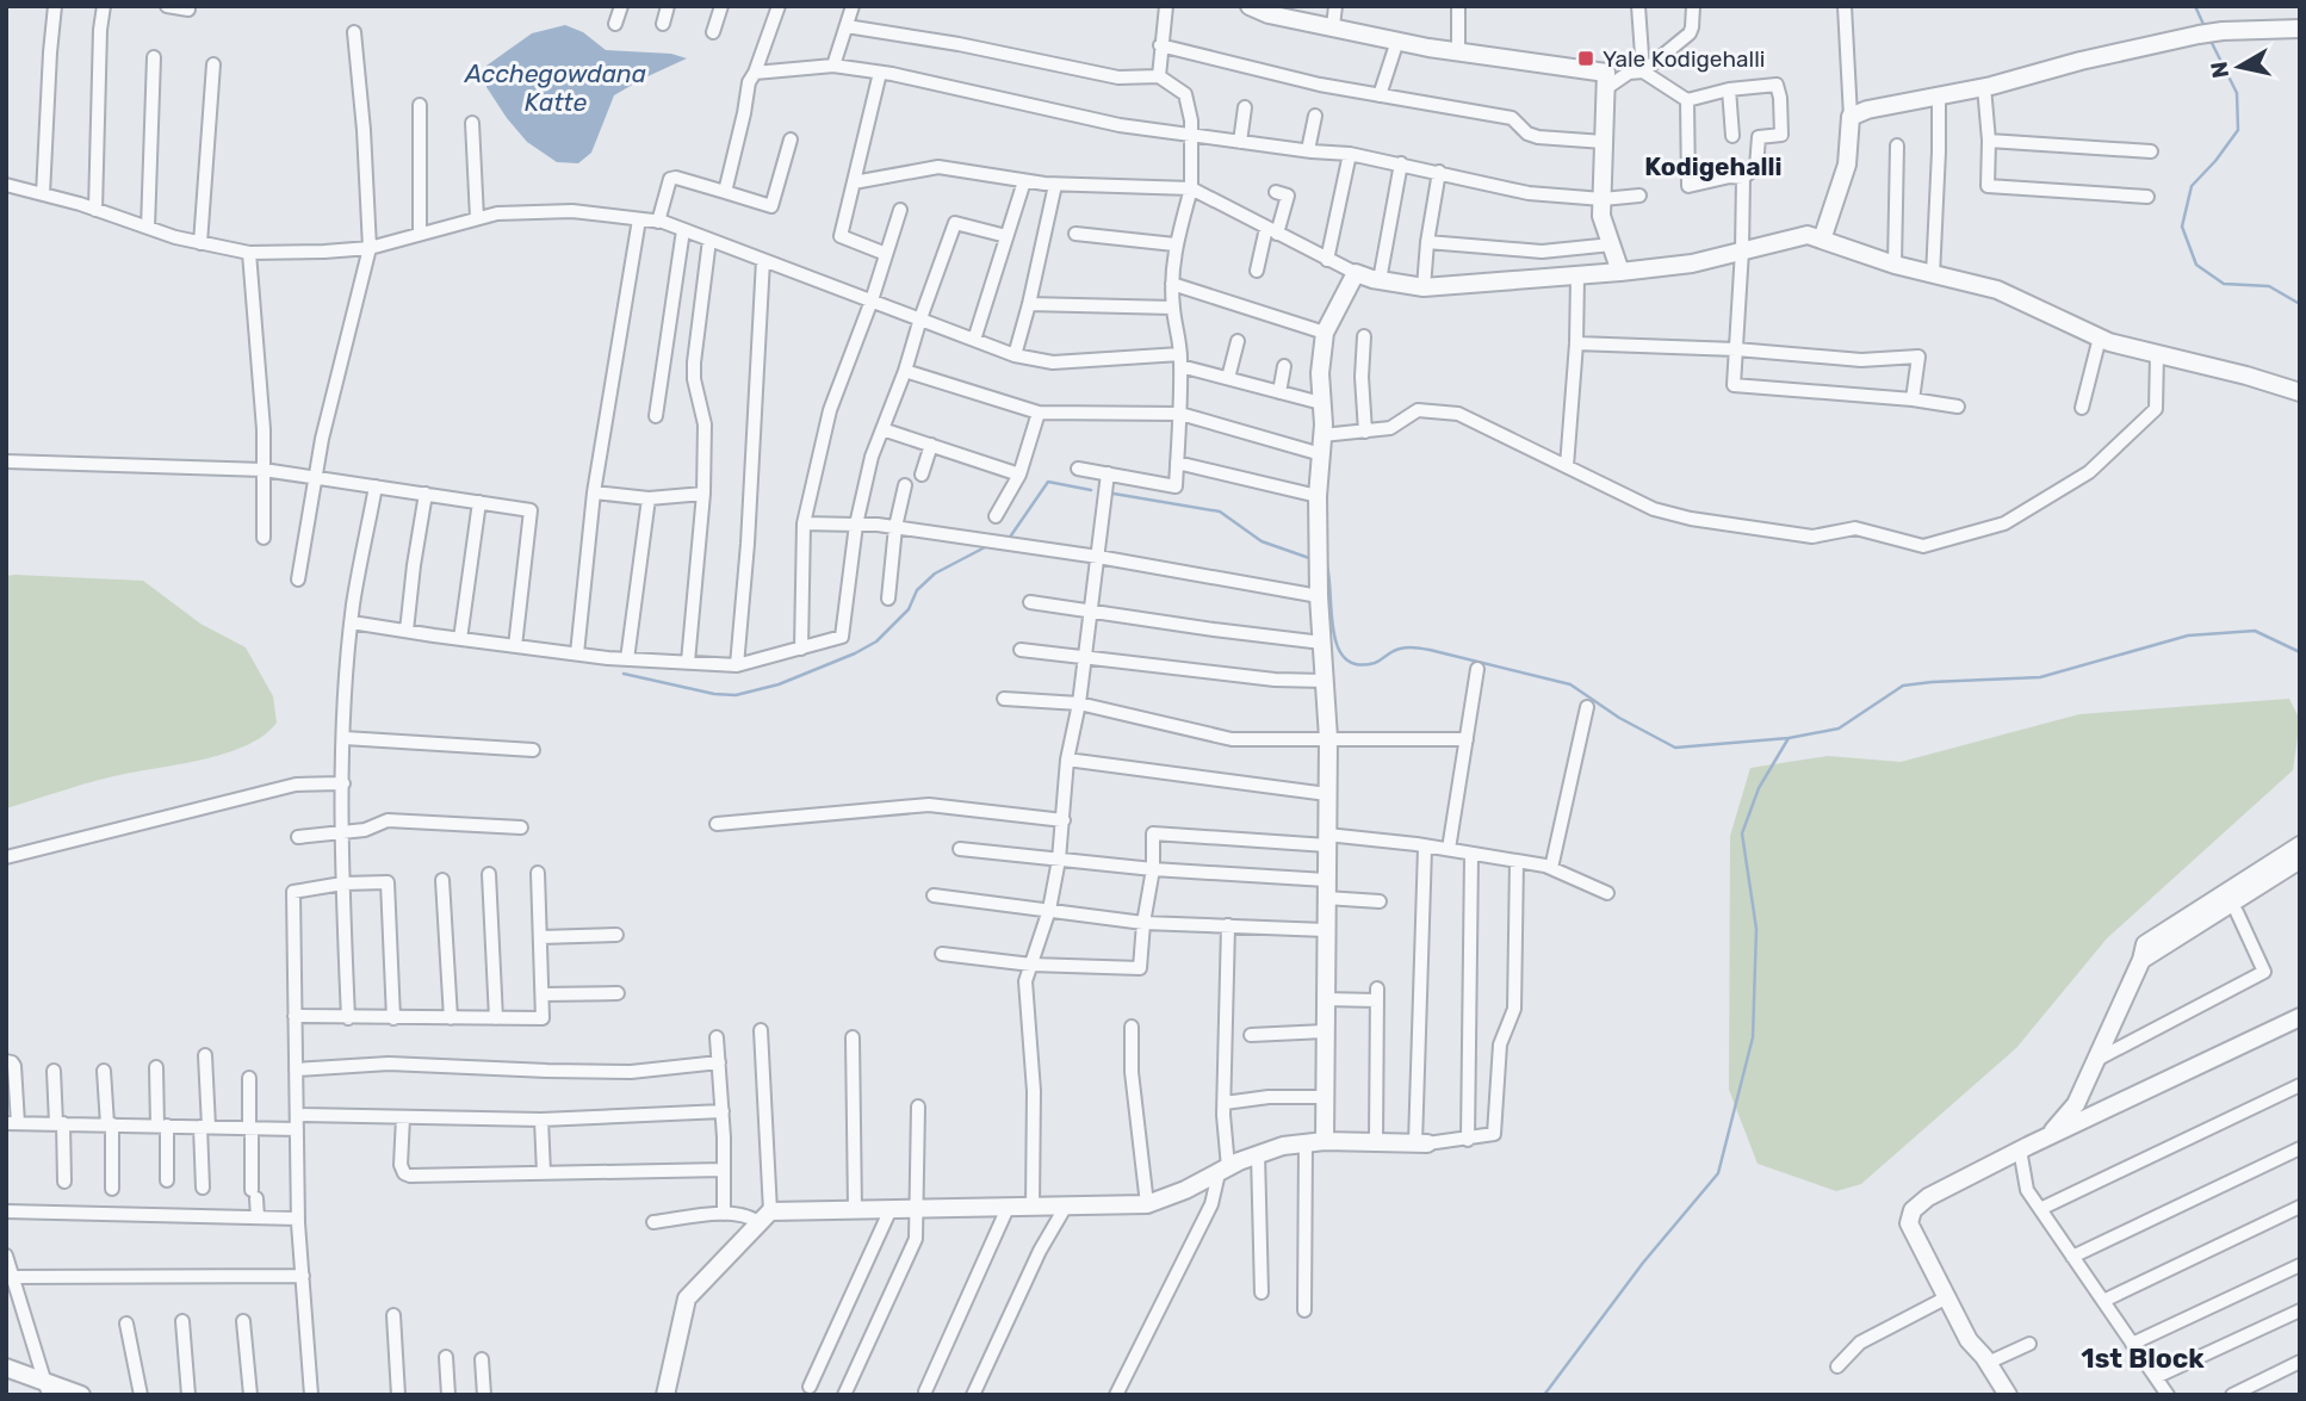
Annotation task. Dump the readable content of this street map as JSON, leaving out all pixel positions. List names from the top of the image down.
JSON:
{
  "districts": ["Kodigehalli", "1st Block"],
  "water": ["Acchegowdana Katte"],
  "places": {
    "transit": ["Yale Kodigehalli"]
  },
  "north": "left"
}
